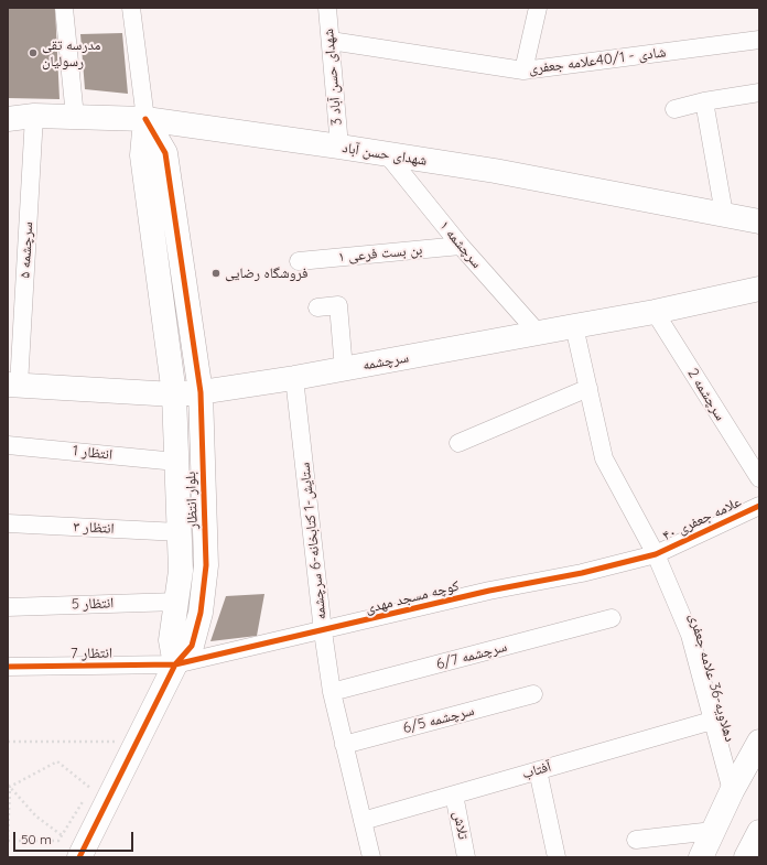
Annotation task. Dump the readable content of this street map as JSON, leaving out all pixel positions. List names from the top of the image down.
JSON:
{
  "streets": {
    "street": [
      "شادی - 40/1علامه جعفری",
      "شهدای حسن آباد 3",
      "شهدای حسن آباد",
      "سرچشمه ۱",
      "سرچشمه ۵",
      "بن بست فرعی ۱",
      "سرچشمه",
      "سرچشمه 2",
      "انتظار 1",
      "بلوار انتظار",
      "علامه جعفری ۴۰",
      "انتظار ۳",
      "ستایش-1 کتابخانه-6 سرچشمه",
      "کوچه مسجد مهدی",
      "انتظار 5",
      "انتظار 7",
      "سرچشمه 6/7",
      "دهلاویه-36 علامه جعفری",
      "سرچشمه 6/5",
      "آفتاب",
      "تلاش"
    ]
  },
  "crossings": [
    ["شادی - 40/1علامه جعفری", "شهدای حسن آباد 3"],
    ["شهدای حسن آباد 3", "شهدای حسن آباد"],
    ["شهدای حسن آباد", "سرچشمه ۱"],
    ["شهدای حسن آباد", "سرچشمه ۵"],
    ["شهدای حسن آباد", "بلوار انتظار"],
    ["سرچشمه ۱", "بن بست فرعی ۱"],
    ["سرچشمه ۱", "سرچشمه"],
    ["سرچشمه ۵", "سرچشمه"],
    ["سرچشمه", "سرچشمه 2"],
    ["سرچشمه", "بلوار انتظار"],
    ["سرچشمه", "ستایش-1 کتابخانه-6 سرچشمه"],
    ["سرچشمه", "دهلاویه-36 علامه جعفری"],
    ["انتظار 1", "بلوار انتظار"],
    ["بلوار انتظار", "انتظار ۳"],
    ["بلوار انتظار", "کوچه مسجد مهدی"],
    ["بلوار انتظار", "انتظار 5"],
    ["بلوار انتظار", "انتظار 7"],
    ["علامه جعفری ۴۰", "کوچه مسجد مهدی"],
    ["علامه جعفری ۴۰", "دهلاویه-36 علامه جعفری"],
    ["ستایش-1 کتابخانه-6 سرچشمه", "کوچه مسجد مهدی"],
    ["ستایش-1 کتابخانه-6 سرچشمه", "سرچشمه 6/7"],
    ["ستایش-1 کتابخانه-6 سرچشمه", "سرچشمه 6/5"],
    ["ستایش-1 کتابخانه-6 سرچشمه", "آفتاب"],
    ["کوچه مسجد مهدی", "انتظار 7"],
    ["کوچه مسجد مهدی", "دهلاویه-36 علامه جعفری"],
    ["دهلاویه-36 علامه جعفری", "آفتاب"],
    ["آفتاب", "تلاش"]
  ],
  "places": ["مدرسه تقی رسولیان", "فروشگاه رضایی"],
  "scale_bar": "50 m"
}
